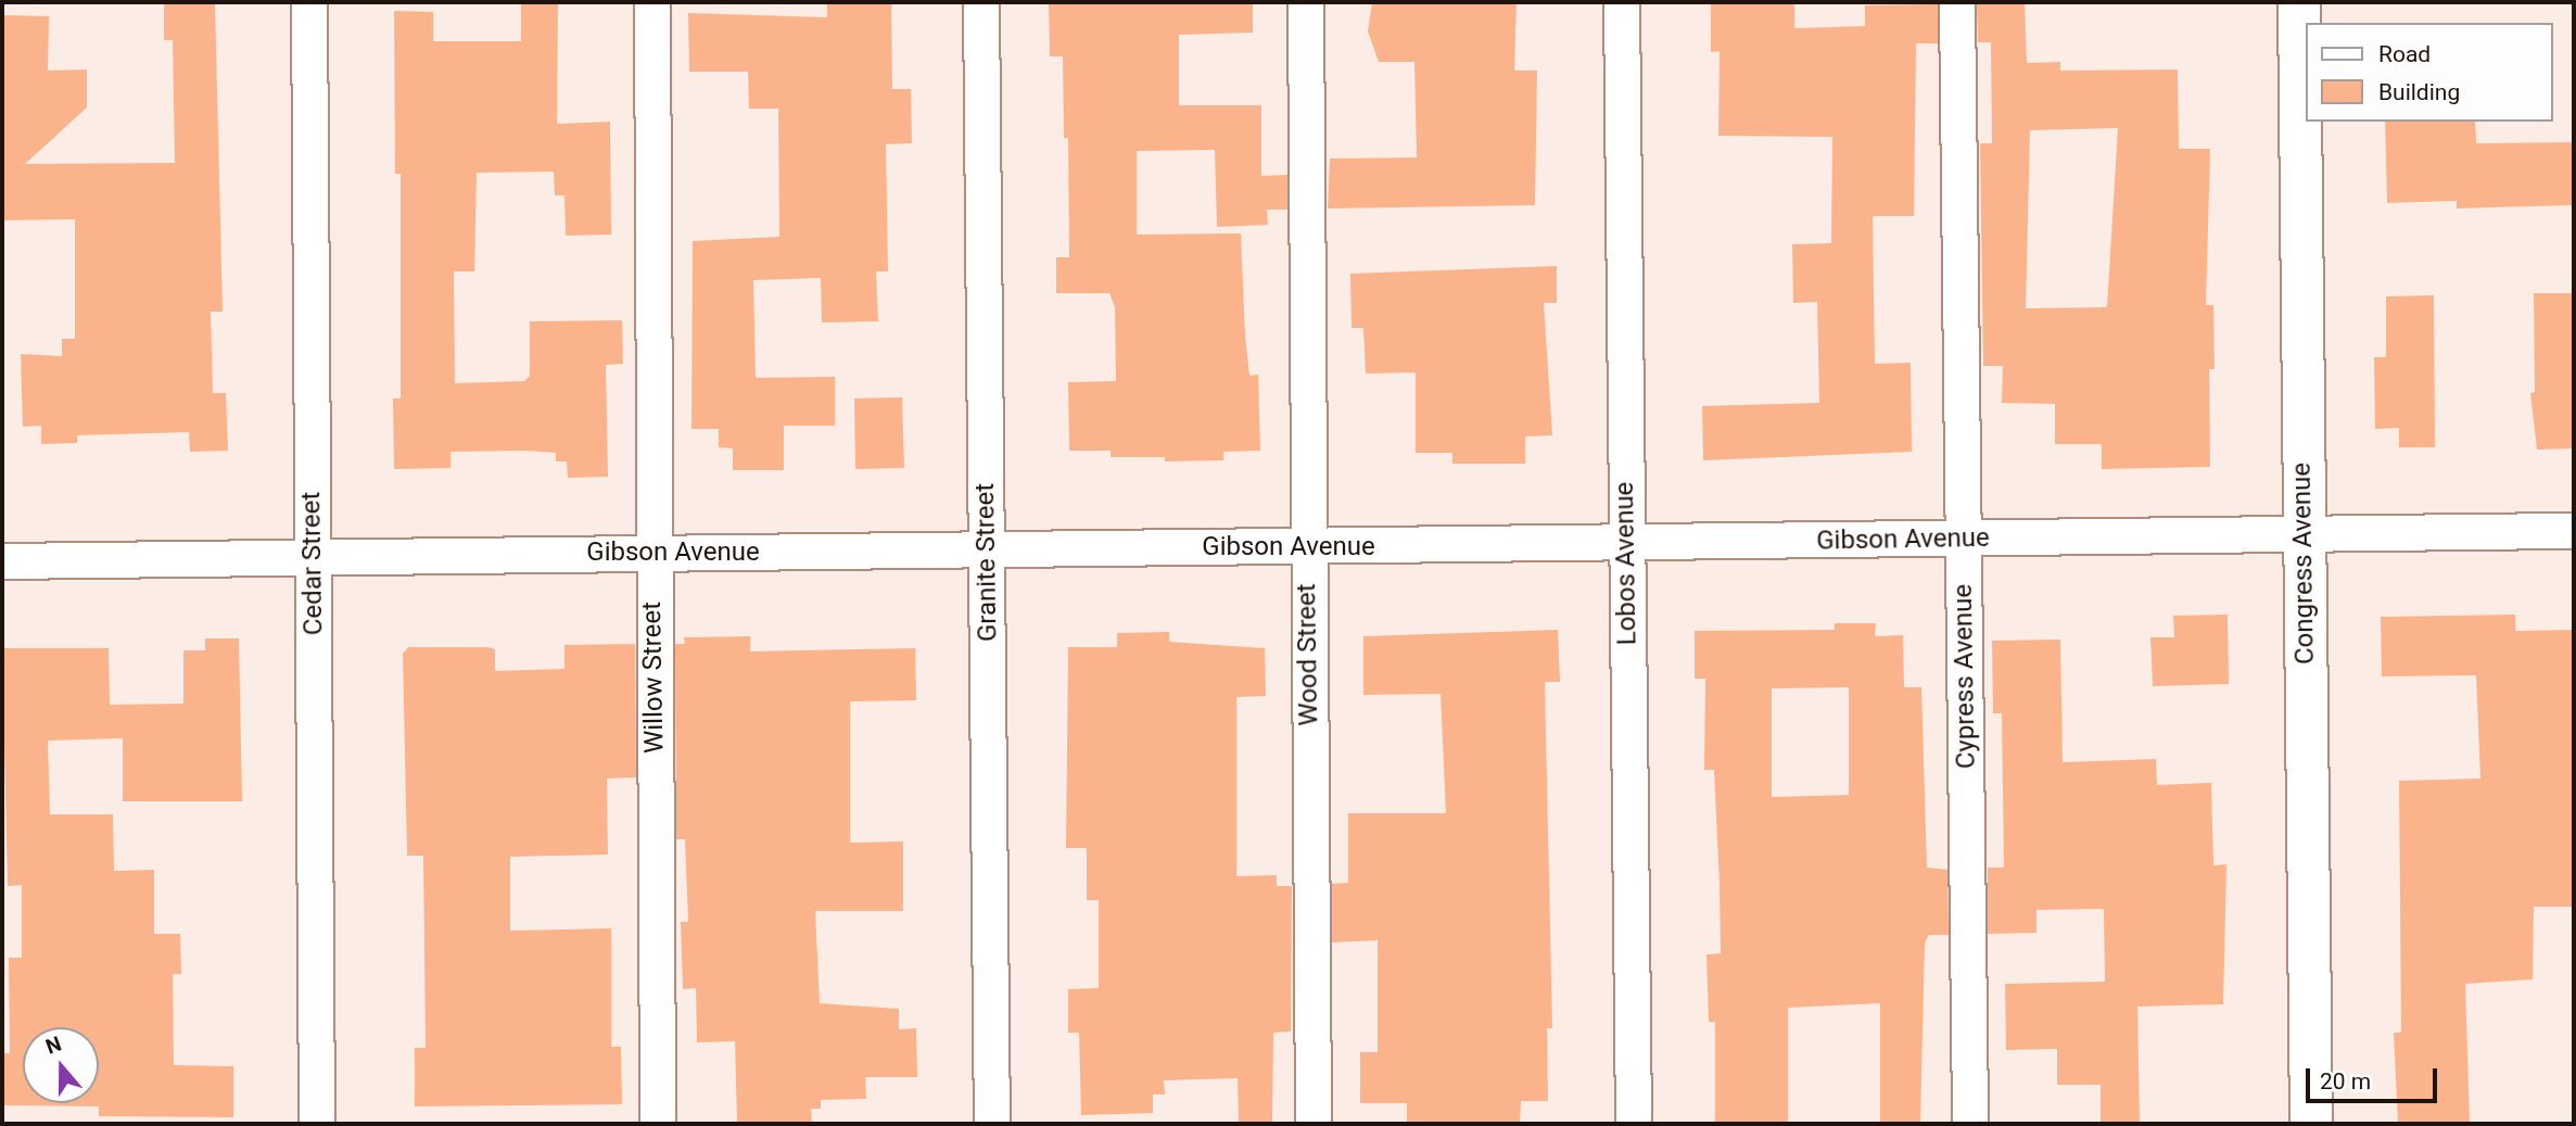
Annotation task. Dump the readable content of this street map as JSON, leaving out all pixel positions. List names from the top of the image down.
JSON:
{
  "streets": {
    "street": [
      "Gibson Avenue",
      "Granite Street",
      "Cedar Street",
      "Lobos Avenue",
      "Congress Avenue",
      "Wood Street",
      "Cypress Avenue",
      "Willow Street"
    ]
  },
  "crossings": [
    ["Gibson Avenue", "Granite Street"],
    ["Gibson Avenue", "Cedar Street"],
    ["Gibson Avenue", "Lobos Avenue"],
    ["Gibson Avenue", "Congress Avenue"],
    ["Gibson Avenue", "Wood Street"],
    ["Gibson Avenue", "Cypress Avenue"],
    ["Gibson Avenue", "Willow Street"]
  ],
  "legend": ["Road", "Building"],
  "scale_bar": "20 m",
  "north": "top"
}
